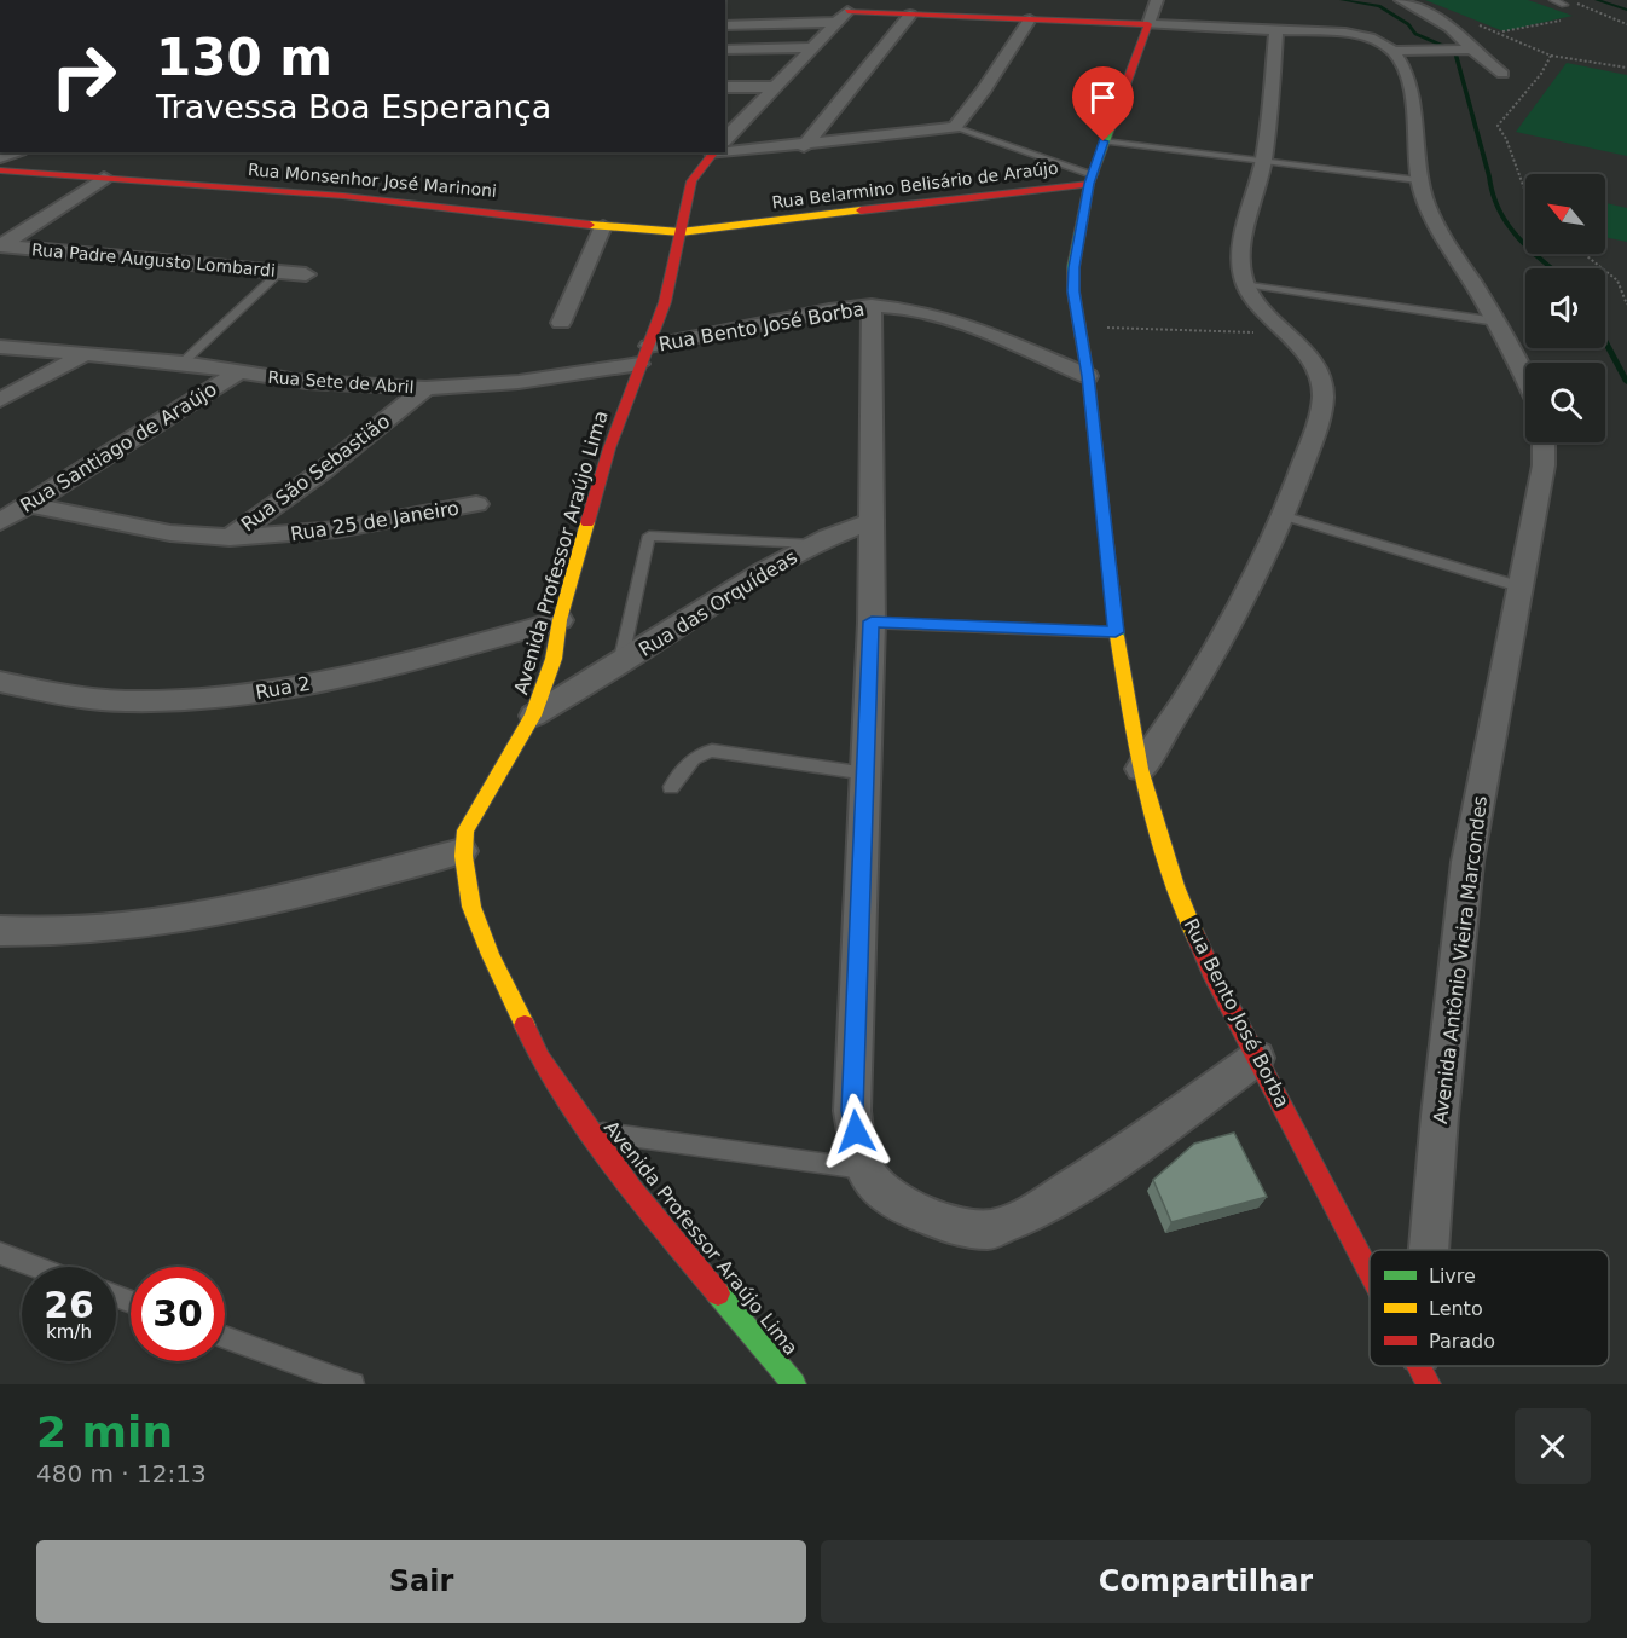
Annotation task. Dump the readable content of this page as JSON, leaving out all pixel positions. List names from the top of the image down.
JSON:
{
  "streets": {
    "street": [
      "Rua Monsenhor José Marinoni",
      "Rua Belarmino Belisário de Araújo",
      "Rua Padre Augusto Lombardi",
      "Rua Bento José Borba",
      "Rua Sete de Abril",
      "Rua Santiago de Araújo",
      "Rua São Sebastião",
      "Rua 25 de Janeiro",
      "Avenida Professor Araújo Lima",
      "Rua das Orquídeas",
      "Rua 2",
      "Avenida Antônio Vieira Marcondes"
    ]
  },
  "crossings": [
    ["Rua Monsenhor José Marinoni", "Rua Belarmino Belisário de Araújo"],
    ["Rua Monsenhor José Marinoni", "Avenida Professor Araújo Lima"],
    ["Rua Belarmino Belisário de Araújo", "Avenida Professor Araújo Lima"],
    ["Rua Bento José Borba", "Rua Sete de Abril"],
    ["Rua Bento José Borba", "Avenida Professor Araújo Lima"],
    ["Rua Sete de Abril", "Rua Santiago de Araújo"],
    ["Rua Sete de Abril", "Rua São Sebastião"],
    ["Rua Sete de Abril", "Avenida Professor Araújo Lima"],
    ["Rua Santiago de Araújo", "Rua São Sebastião"],
    ["Rua São Sebastião", "Rua 25 de Janeiro"],
    ["Avenida Professor Araújo Lima", "Rua das Orquídeas"],
    ["Avenida Professor Araújo Lima", "Rua 2"]
  ],
  "legend": ["Livre", "Lento", "Parado"],
  "north": "top left",
  "page": {
    "turn": ["130 m", "Travessa Boa Esperança"],
    "speed": "26 km/h",
    "limit": "30",
    "heading": ["2 min", "480 m · 12:13"],
    "buttons": ["Sair", "Compartilhar"]
  }
}
